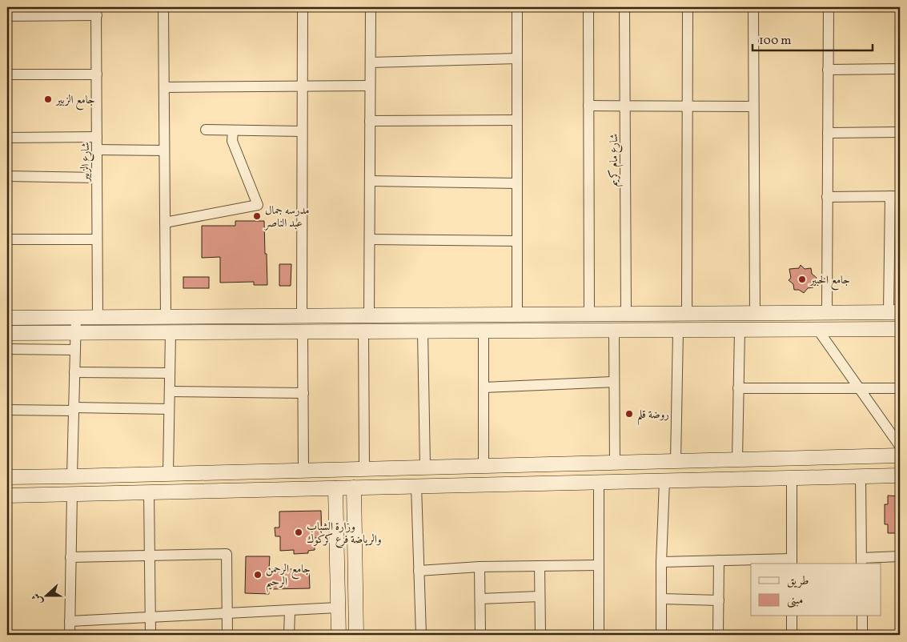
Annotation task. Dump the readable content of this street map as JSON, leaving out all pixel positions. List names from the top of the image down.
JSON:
{
  "streets": {
    "street": ["شارع مام كريم", "شارع الزبير"]
  },
  "places": [
    "جامع الزبير",
    "مدرسه جمال عبد الناصر",
    "جامع الخبير",
    "روضة قلم",
    "وزارة الشباب والرياضة فرع كركوك",
    "جامع الرحمن الرحيم"
  ],
  "legend": ["طريق", "مبنى"],
  "scale_bar": "100 m",
  "north": "left"
}
